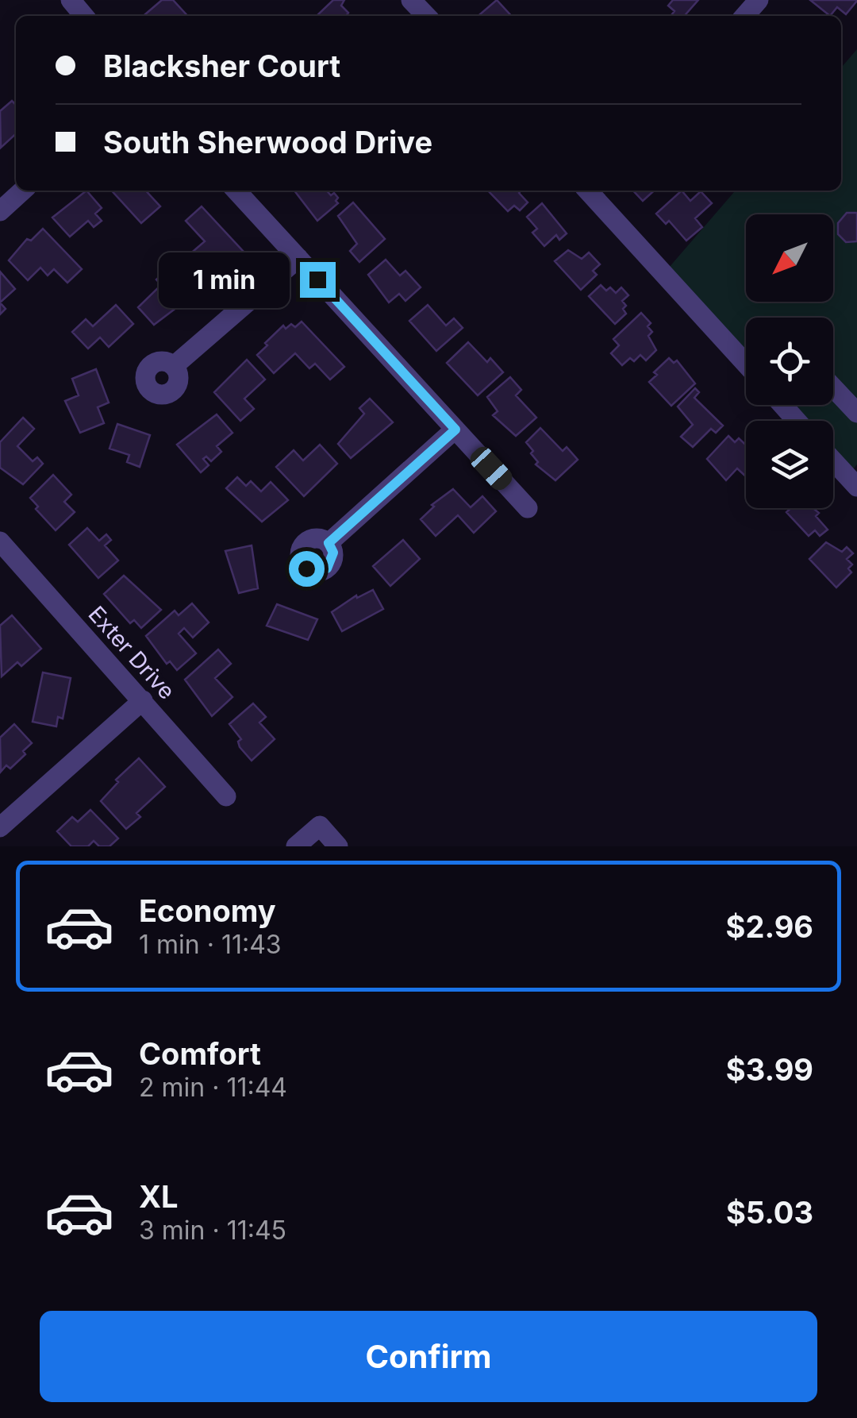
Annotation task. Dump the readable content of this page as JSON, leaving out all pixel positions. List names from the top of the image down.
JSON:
{
  "streets": {
    "street": ["Exter Drive"]
  },
  "north": "bottom left",
  "page": {
    "banner": ["Blacksher Court", "South Sherwood Drive"],
    "bubble": "1 min",
    "list": [
      {
        "name": "Economy",
        "note": "1 min · 11:43",
        "value": "$2.96"
      },
      {
        "name": "Comfort",
        "note": "2 min · 11:44",
        "value": "$3.99"
      },
      {
        "name": "XL",
        "note": "3 min · 11:45",
        "value": "$5.03"
      }
    ],
    "buttons": "Confirm"
  }
}
